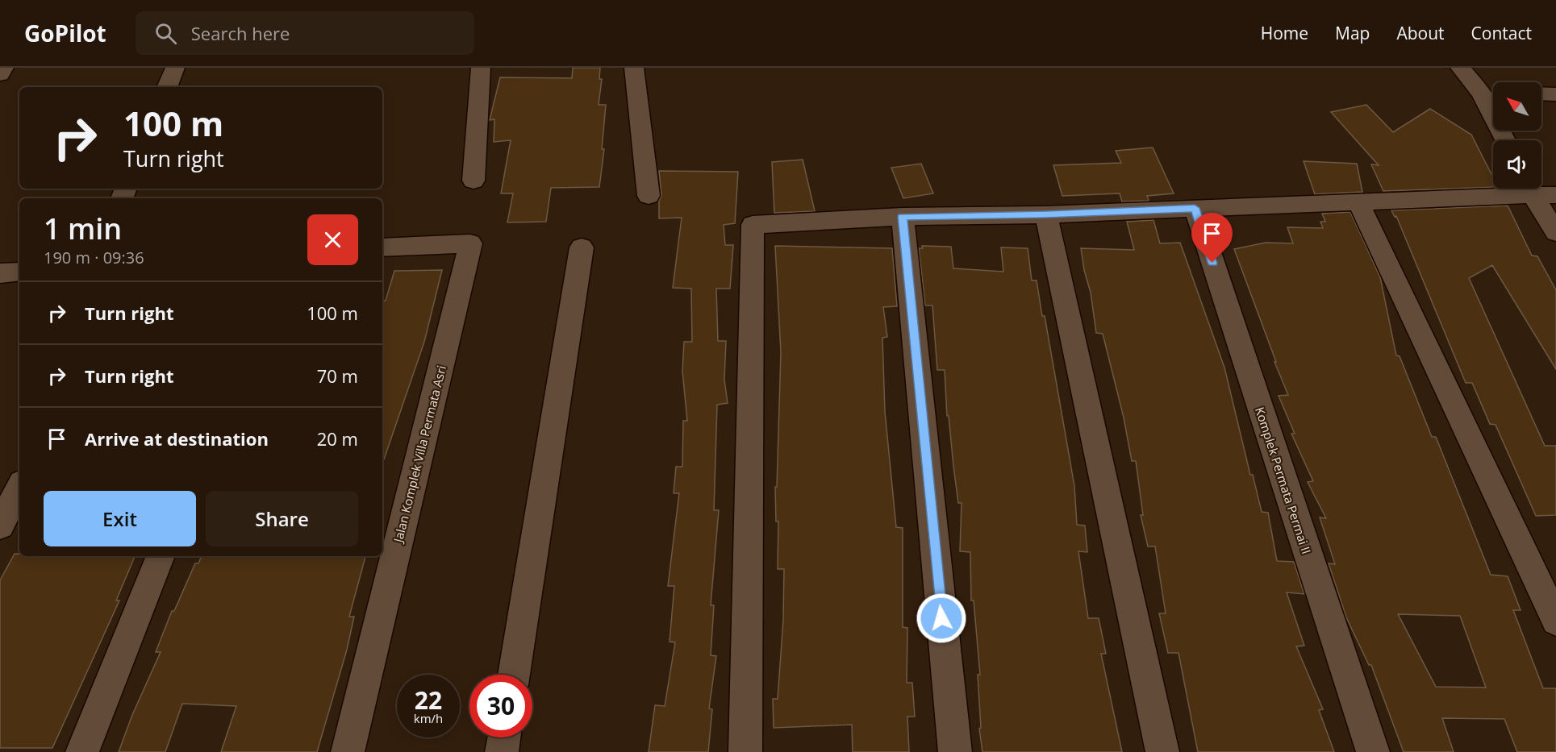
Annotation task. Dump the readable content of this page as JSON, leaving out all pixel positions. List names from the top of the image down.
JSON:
{
  "streets": {
    "street": ["Jalan Komplek Villa Permata Asri", "Komplek Permata Permai II"]
  },
  "north": "top left",
  "page": {
    "header": "GoPilot",
    "search": "Search here",
    "nav": [
      "Home",
      "Map",
      "About",
      "Contact"
    ],
    "turn": ["100 m", "Turn right"],
    "heading": ["1 min", "190 m · 09:36"],
    "list": [
      {
        "name": "Turn right",
        "value": "100 m"
      },
      {
        "name": "Turn right",
        "value": "70 m"
      },
      {
        "name": "Arrive at destination",
        "value": "20 m"
      }
    ],
    "buttons": ["Exit", "Share"],
    "speed": "22 km/h",
    "limit": "30"
  }
}
